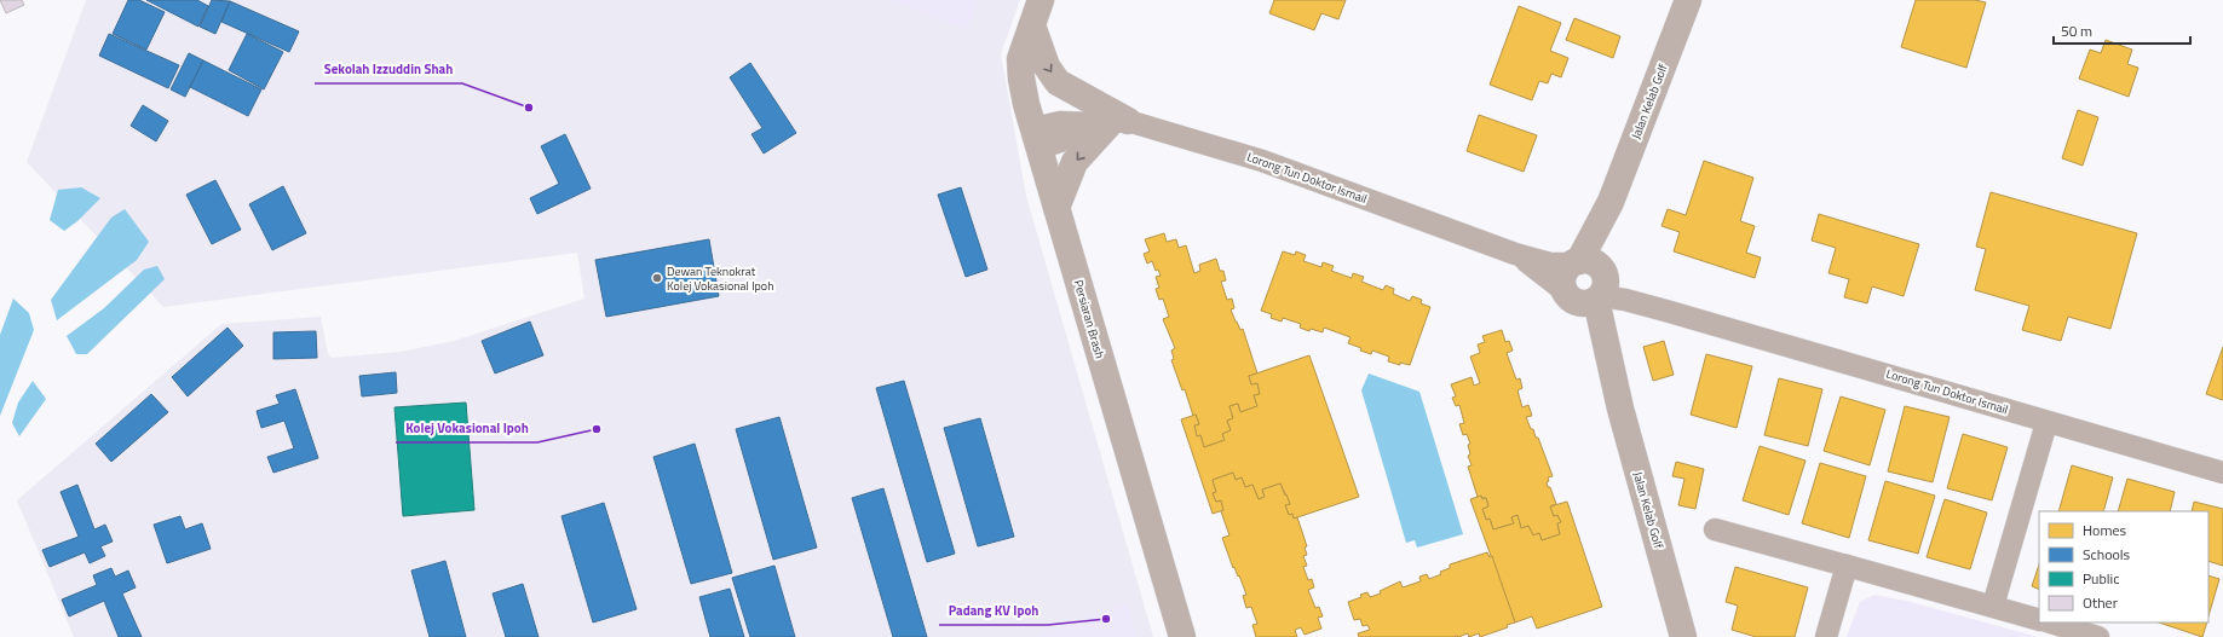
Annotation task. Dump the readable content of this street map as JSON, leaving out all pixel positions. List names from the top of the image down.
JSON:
{
  "streets": {
    "street": ["Jalan Kelab Golf", "Lorong Tun Doktor Ismail", "Persiaran Brash"]
  },
  "crossings": [
    ["Jalan Kelab Golf", "Lorong Tun Doktor Ismail"]
  ],
  "places": [
    "Sekolah Izzuddin Shah",
    "Dewan Teknokrat Kolej Vokasional Ipoh",
    "Kolej Vokasional Ipoh",
    "Padang KV Ipoh"
  ],
  "legend": [
    "Homes",
    "Schools",
    "Public",
    "Other"
  ],
  "scale_bar": "50 m"
}
